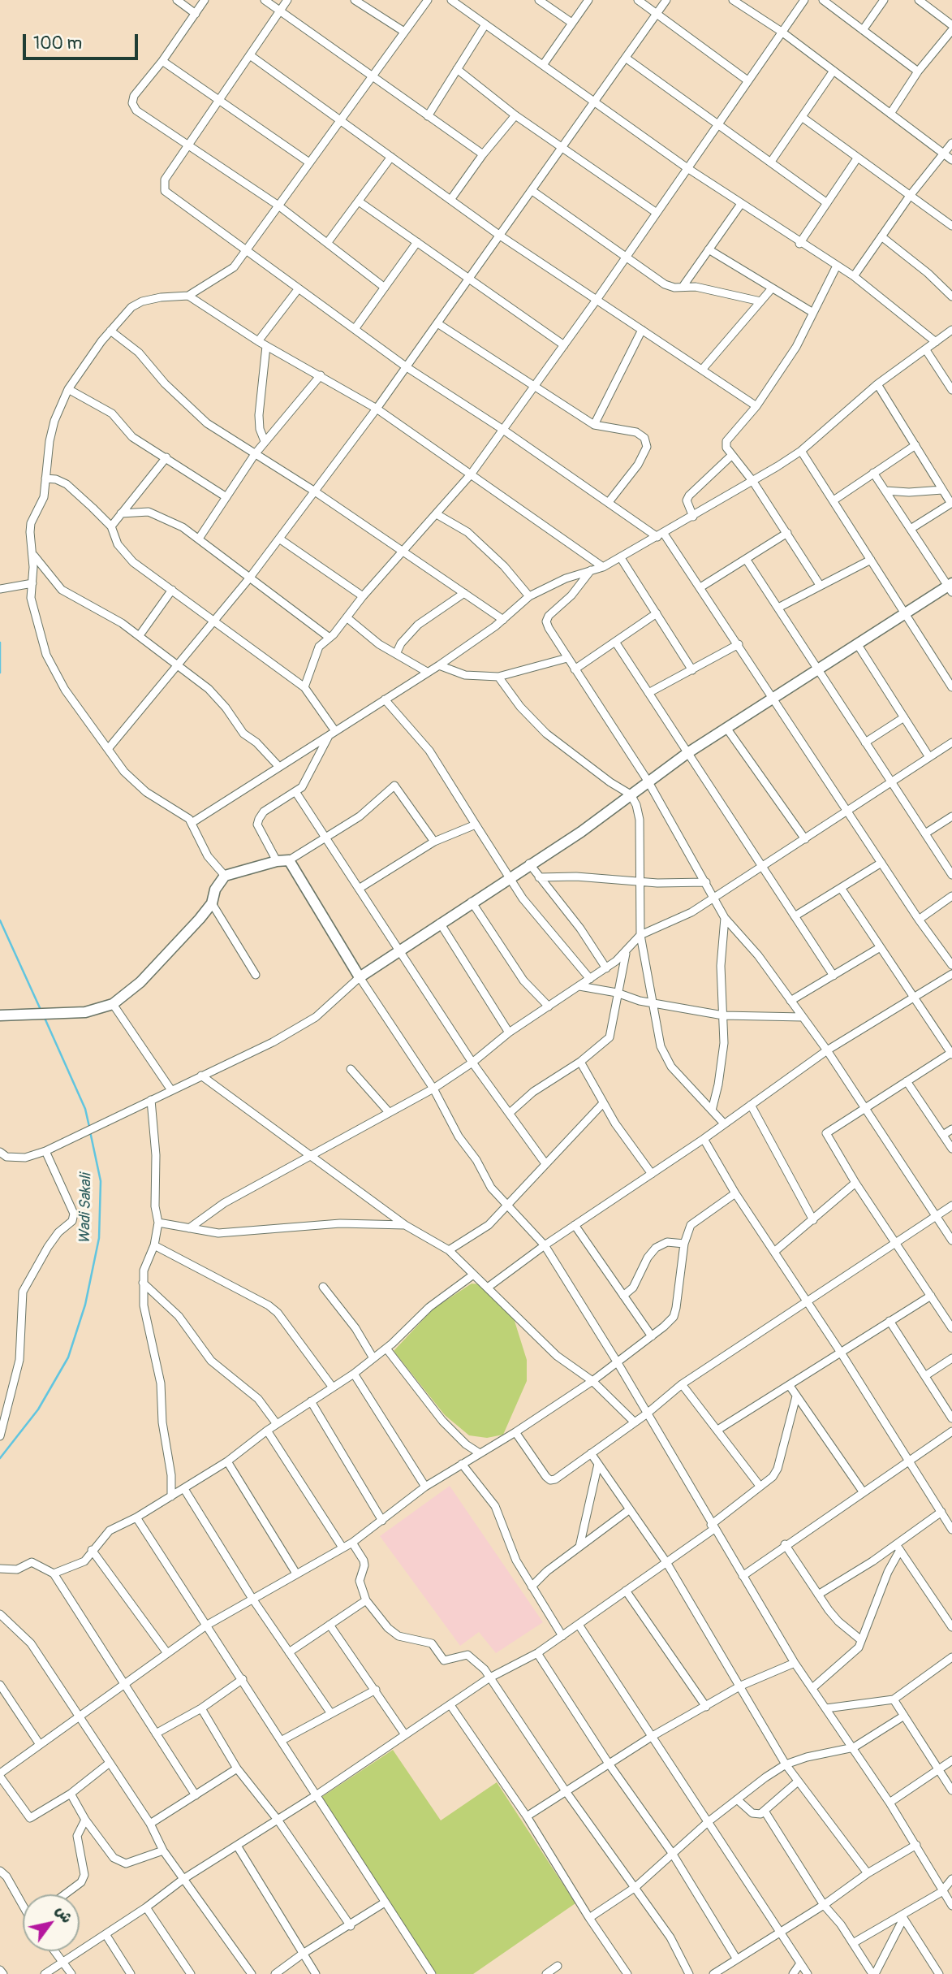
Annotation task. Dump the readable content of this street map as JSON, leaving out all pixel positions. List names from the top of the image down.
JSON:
{
  "water": ["Wadi Sakali"],
  "scale_bar": "100 m",
  "north": "top right"
}
